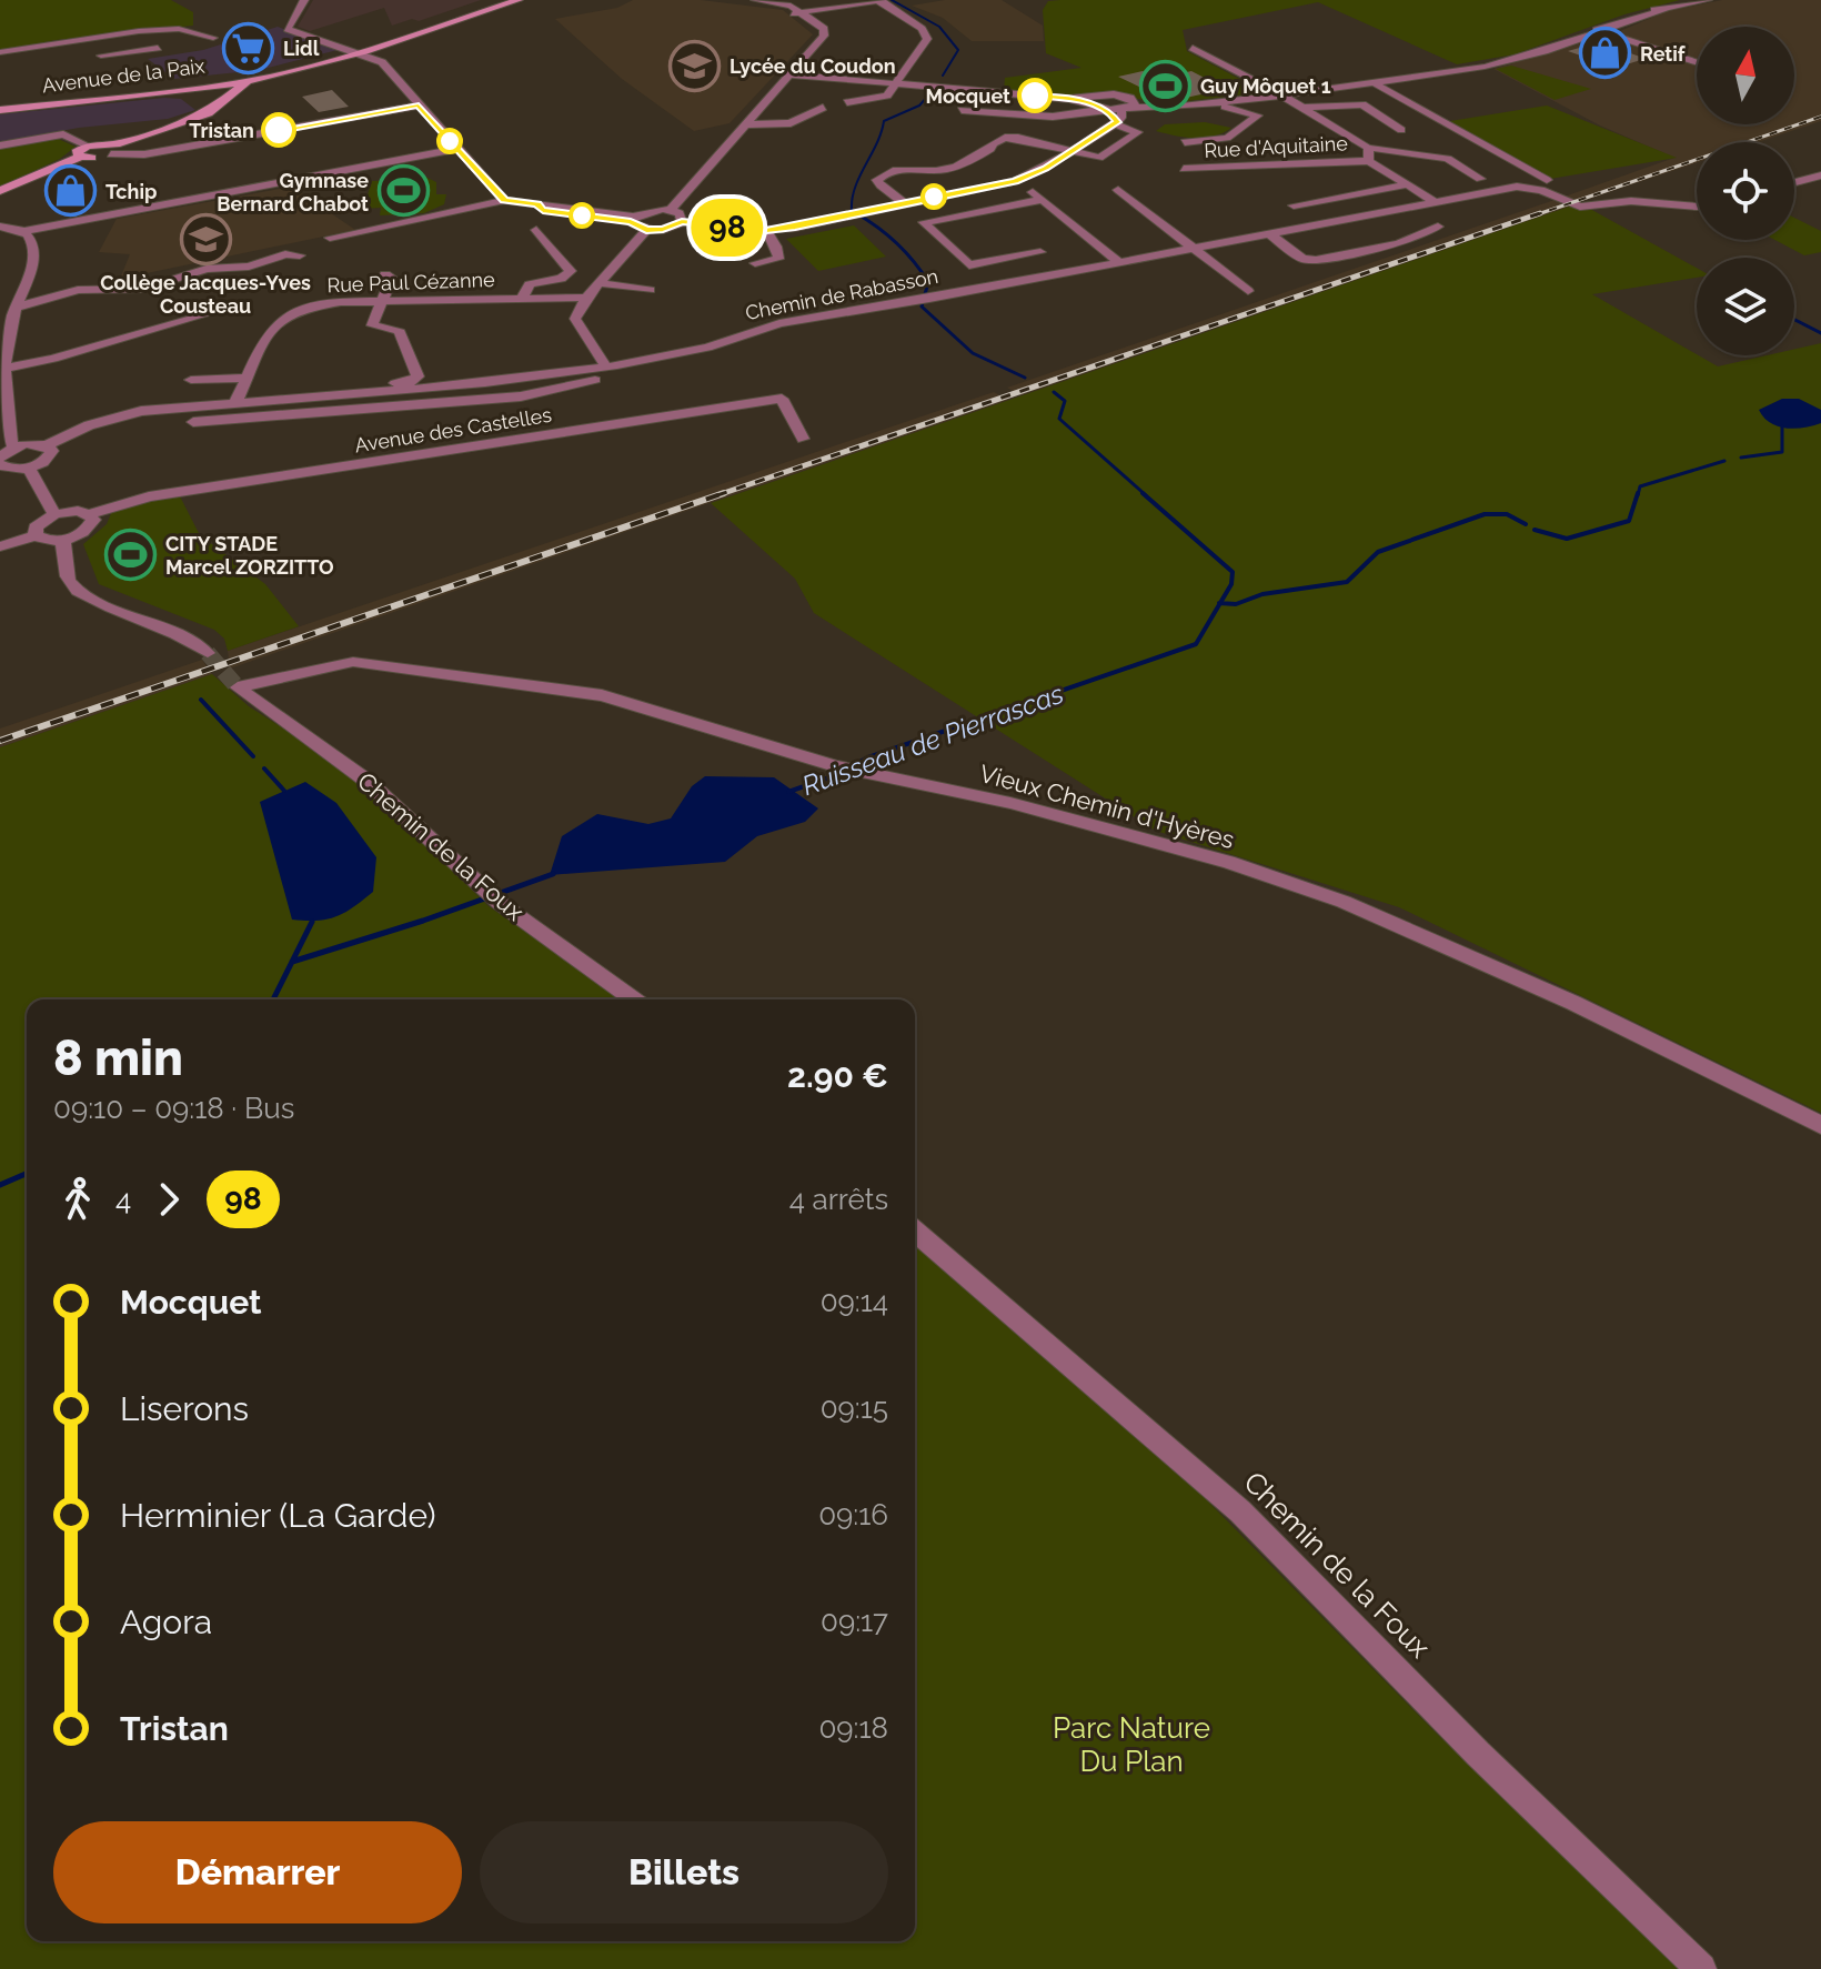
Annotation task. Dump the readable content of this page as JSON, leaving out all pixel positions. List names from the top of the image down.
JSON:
{
  "streets": {
    "main road": ["Avenue de la Paix"],
    "street": [
      "Rue d'Aquitaine",
      "Rue Paul Cézanne",
      "Chemin de Rabasson",
      "Avenue des Castelles",
      "Vieux Chemin d'Hyères",
      "Chemin de la Foux"
    ]
  },
  "crossings": [
    ["Rue Paul Cézanne", "Chemin de Rabasson"],
    ["Vieux Chemin d'Hyères", "Chemin de la Foux"]
  ],
  "water": ["Ruisseau de Pierrascas"],
  "parks": ["Parc Nature Du Plan"],
  "places": {
    "supermarket": ["Lidl"],
    "shop": ["Retif", "Tchip"],
    "school or university": ["Lycée du Coudon", "Collège Jacques-Yves Cousteau"],
    "sports": ["Guy Môquet 1", "Gymnase Bernard Chabot", "CITY STADE Marcel ZORZITTO"],
    "other": ["Mocquet", "Tristan"]
  },
  "lines": ["bus line 98"],
  "north": "top",
  "page": {
    "on_map": "98",
    "heading": ["8 min", "09:10 – 09:18 · Bus", "2.90 €"],
    "legs": ["4", "98", "4 arrêts"],
    "list": [
      {
        "name": "Mocquet",
        "value": "09:14"
      },
      {
        "name": "Liserons",
        "value": "09:15"
      },
      {
        "name": "Herminier (La Garde)",
        "value": "09:16"
      },
      {
        "name": "Agora",
        "value": "09:17"
      },
      {
        "name": "Tristan",
        "value": "09:18"
      }
    ],
    "buttons": ["Démarrer", "Billets"]
  }
}
